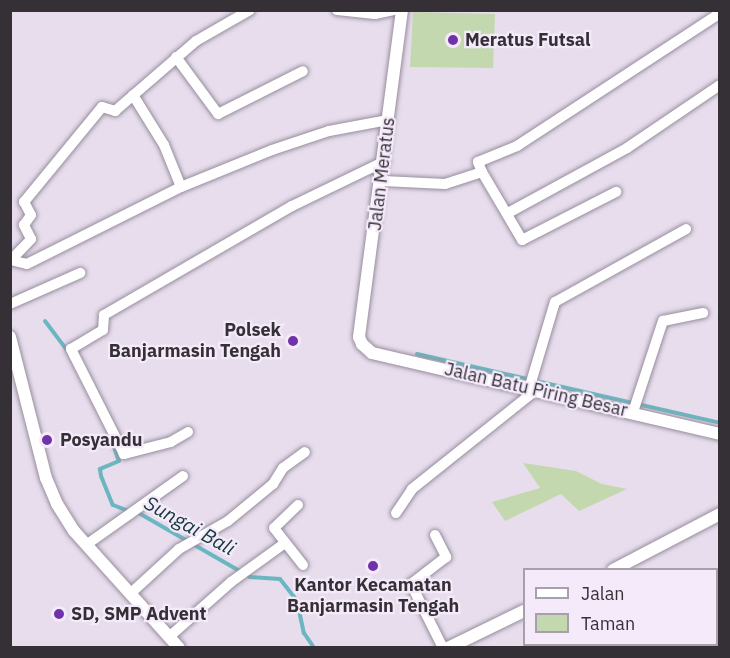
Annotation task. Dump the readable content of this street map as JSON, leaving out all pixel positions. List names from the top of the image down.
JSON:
{
  "streets": {
    "street": ["Jalan Meratus", "Jalan Batu Piring Besar"]
  },
  "crossings": [
    ["Jalan Meratus", "Jalan Batu Piring Besar"]
  ],
  "water": ["Sungai Bali"],
  "places": [
    "Meratus Futsal",
    "Polsek Banjarmasin Tengah",
    "Posyandu",
    "Kantor Kecamatan Banjarmasin Tengah",
    "SD, SMP Advent"
  ],
  "legend": ["Jalan", "Taman"]
}
